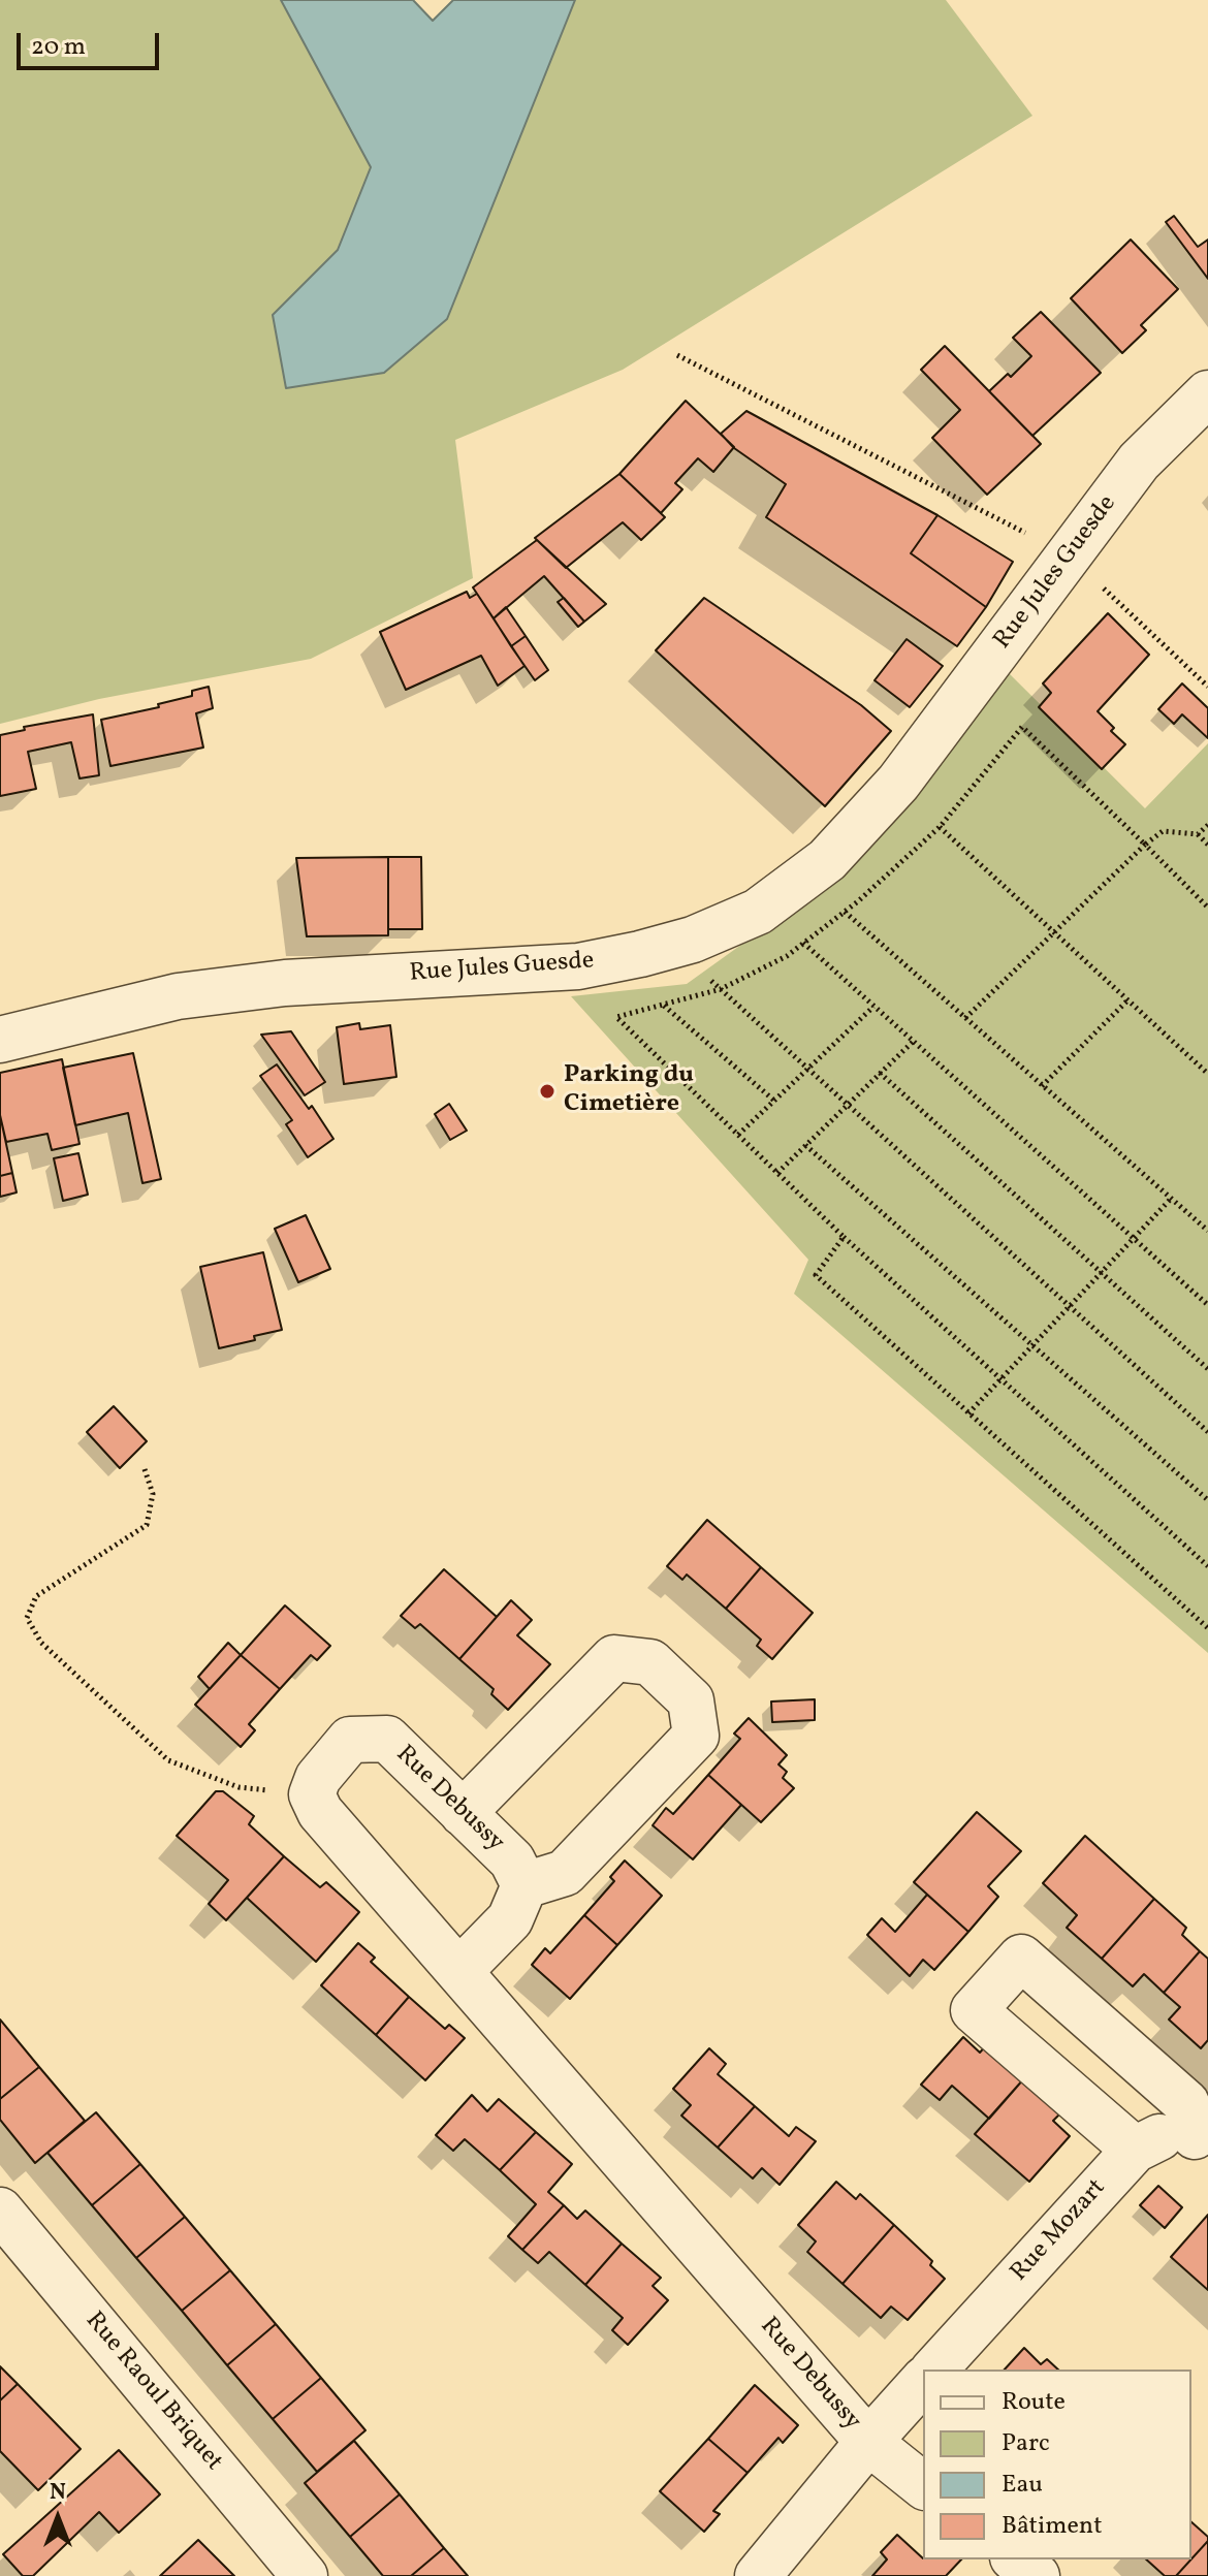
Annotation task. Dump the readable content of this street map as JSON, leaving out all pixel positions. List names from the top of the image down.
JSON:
{
  "streets": {
    "street": [
      "Rue Jules Guesde",
      "Rue Debussy",
      "Rue Mozart",
      "Rue Raoul Briquet"
    ]
  },
  "places": ["Parking du Cimetière"],
  "legend": [
    "Route",
    "Parc",
    "Eau",
    "Bâtiment"
  ],
  "scale_bar": "20 m",
  "north": "top"
}
